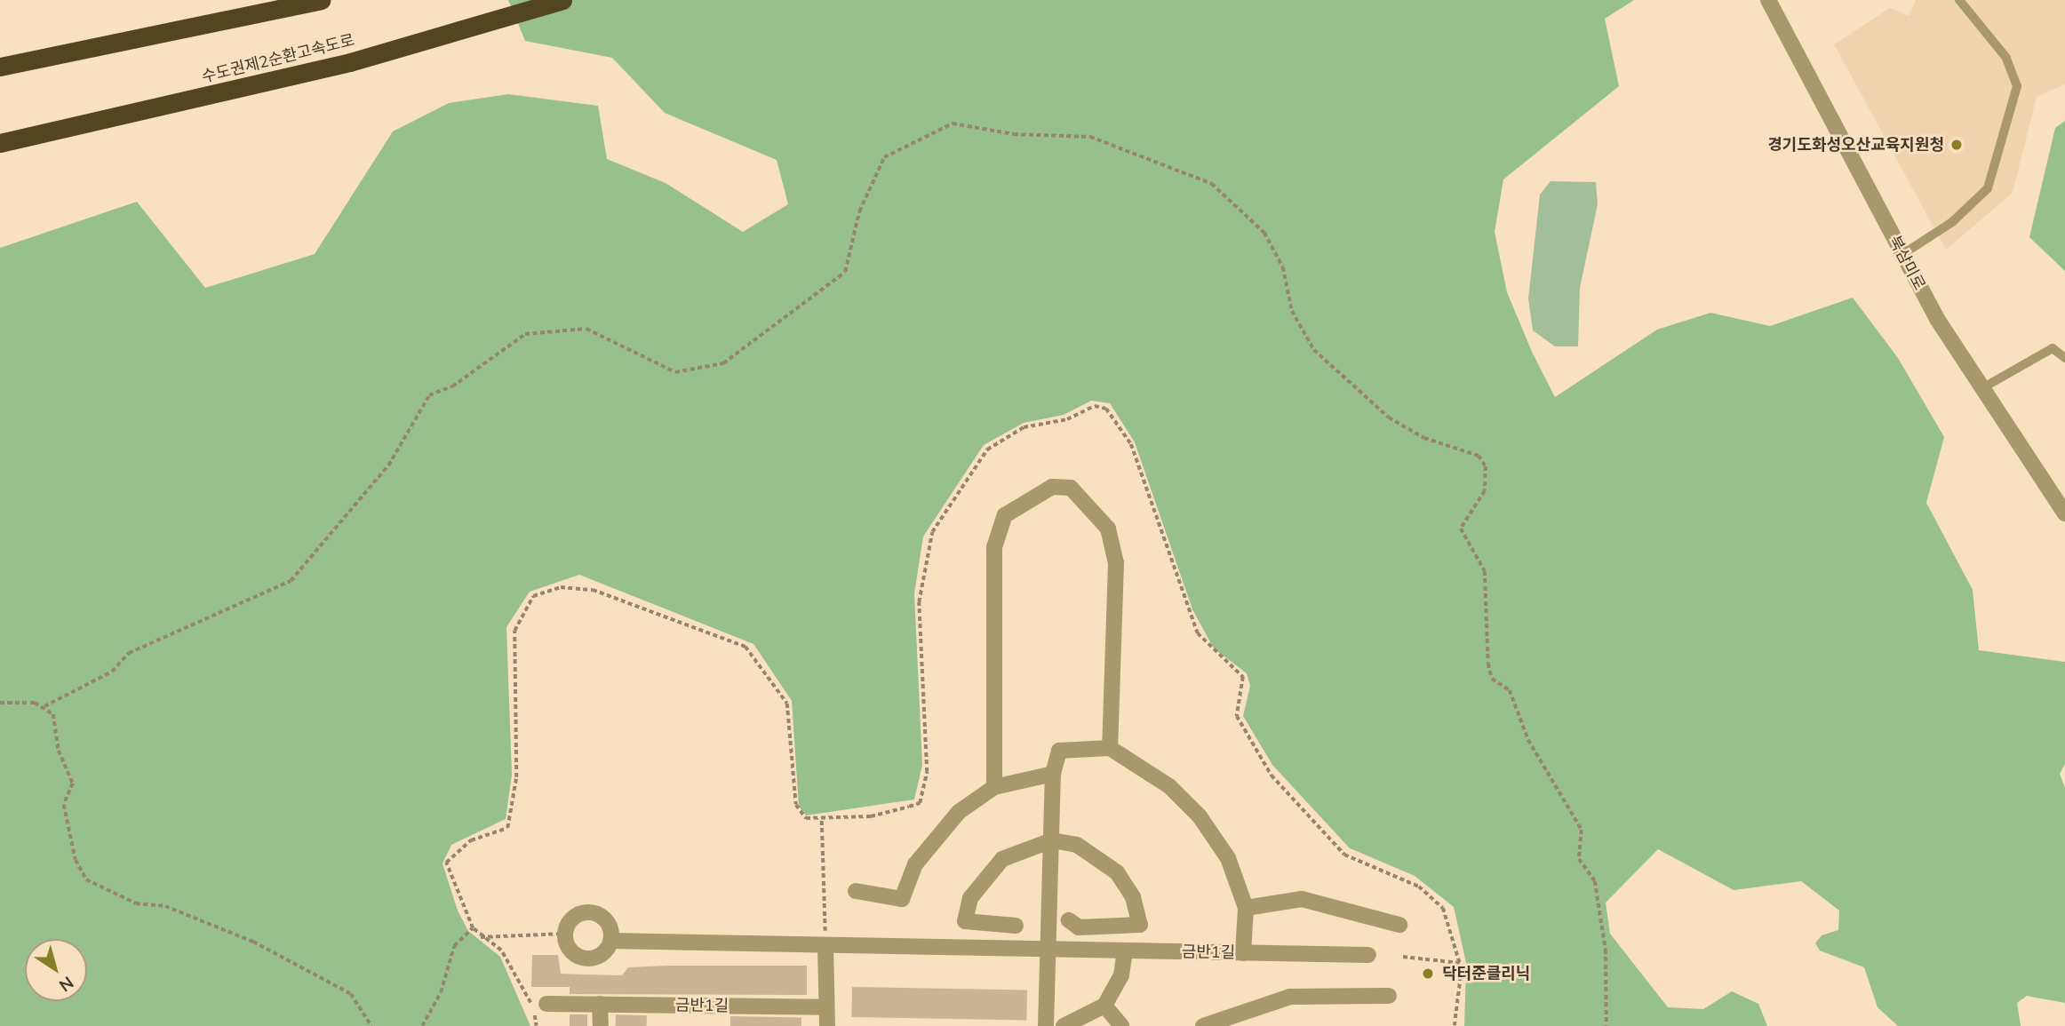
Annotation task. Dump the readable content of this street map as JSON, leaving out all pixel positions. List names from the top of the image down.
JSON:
{
  "streets": {
    "highway": ["수도권제2순환고속도로"],
    "street": ["북삼미로", "금반1길"]
  },
  "places": ["경기도화성오산교육지원청", "닥터준클리닉"],
  "north": "bottom right"
}
